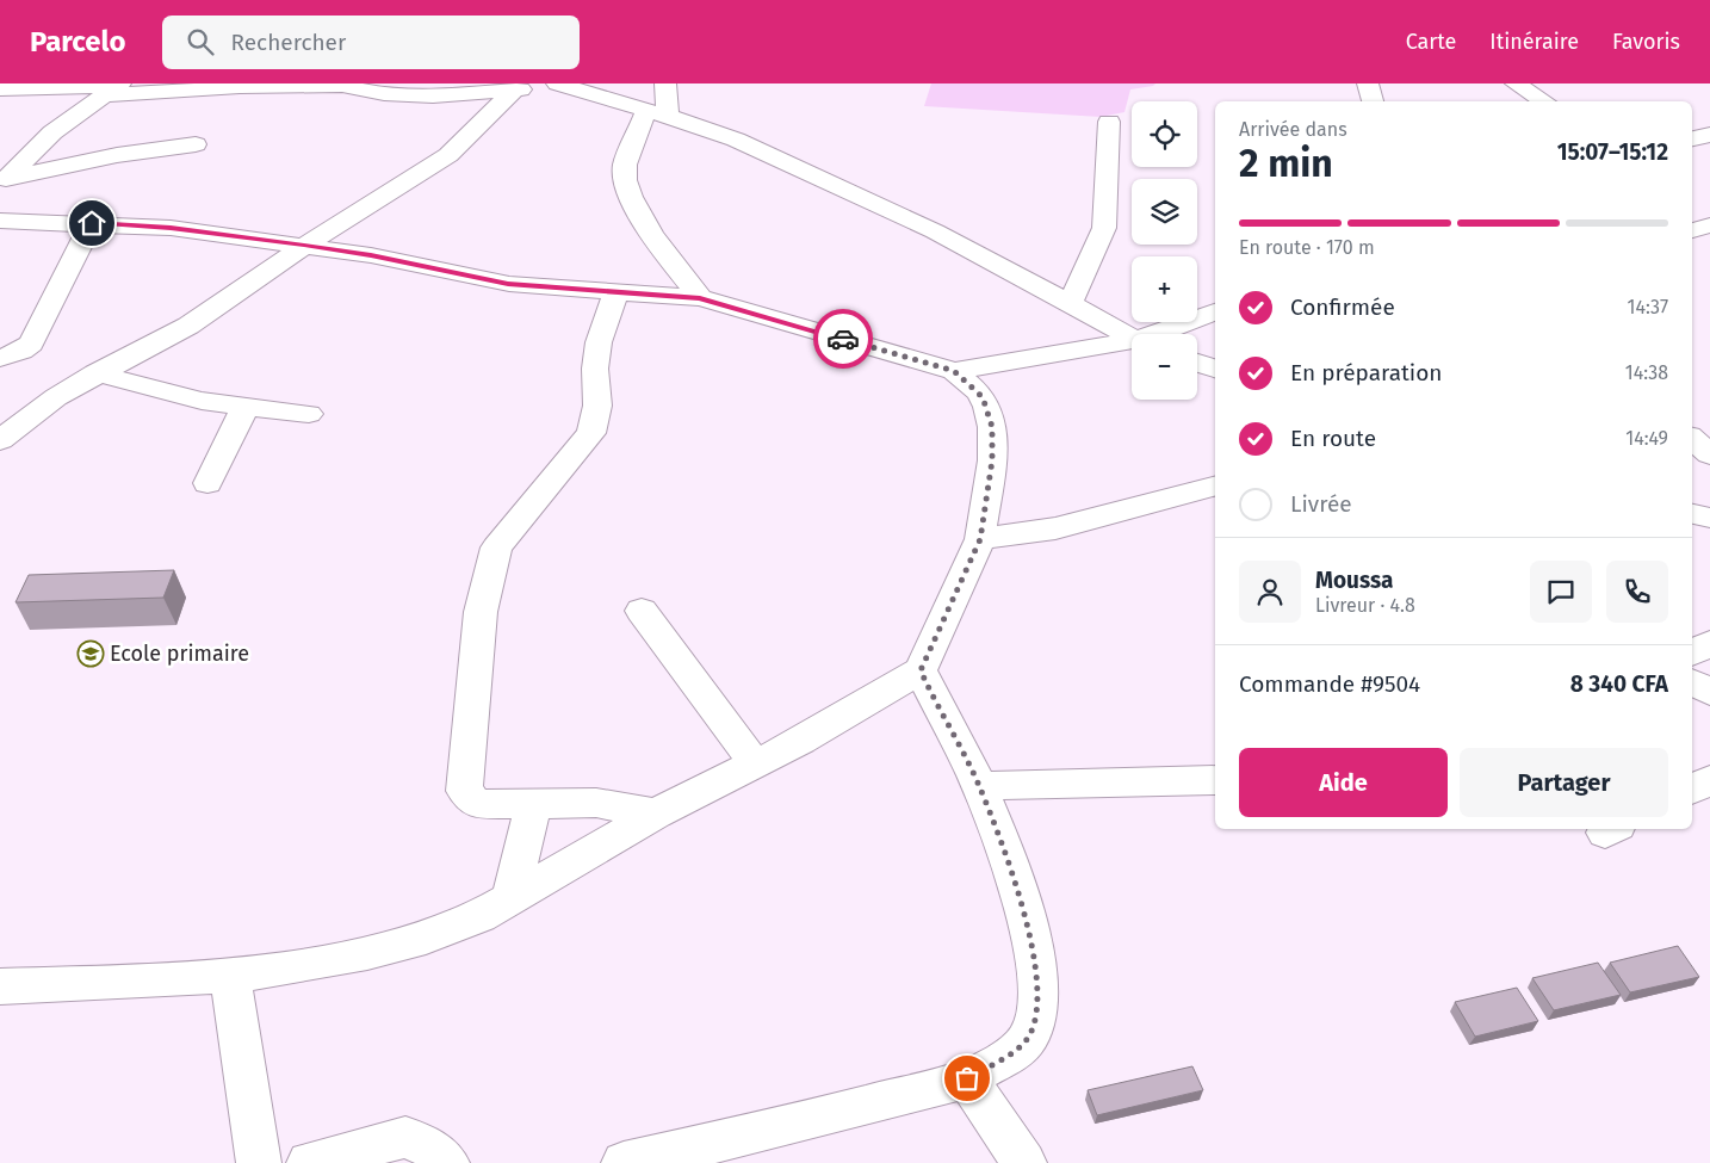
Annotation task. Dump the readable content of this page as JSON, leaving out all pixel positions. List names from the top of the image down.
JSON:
{
  "places": {
    "school or university": ["Ecole primaire"]
  },
  "page": {
    "header": "Parcelo",
    "search": "Rechercher",
    "nav": ["Carte", "Itinéraire", "Favoris"],
    "map_buttons": ["+", "−"],
    "heading": ["2 min", "Arrivée dans", "15:07–15:12"],
    "panel": [
      "Moussa",
      "Livreur · 4.8",
      "Commande #9504",
      "8 340 CFA"
    ],
    "bar": "En route · 170 m",
    "list": [
      ["Confirmée", "14:37"],
      ["En préparation", "14:38"],
      ["En route", "14:49"],
      "Livrée"
    ],
    "buttons": ["Aide", "Partager"]
  }
}
